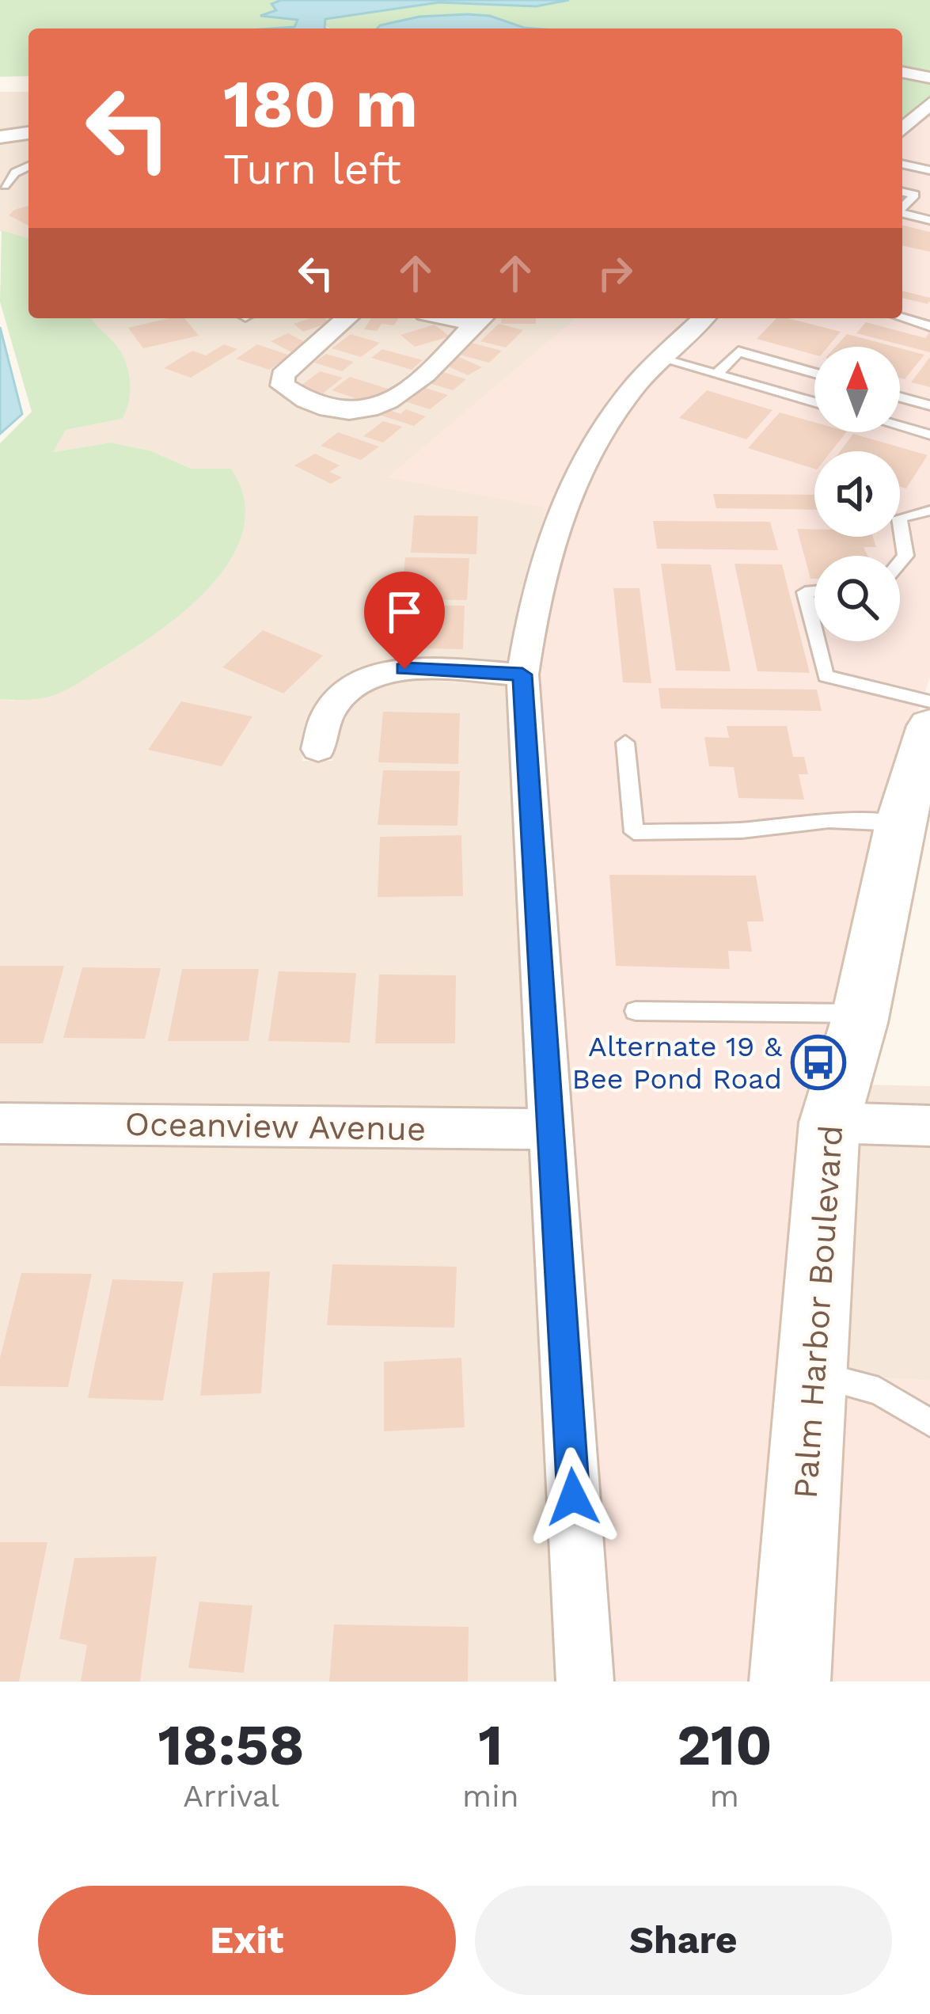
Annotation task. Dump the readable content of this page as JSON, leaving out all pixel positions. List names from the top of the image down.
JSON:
{
  "streets": {
    "main road": ["Palm Harbor Boulevard"],
    "street": ["Oceanview Avenue"]
  },
  "places": {
    "bus stop": ["Alternate 19 & Bee Pond Road"]
  },
  "north": "top",
  "page": {
    "turn": ["180 m", "Turn left"],
    "eta": [
      "18:58",
      "Arrival",
      "1",
      "min",
      "210",
      "m"
    ],
    "buttons": ["Exit", "Share"]
  }
}
